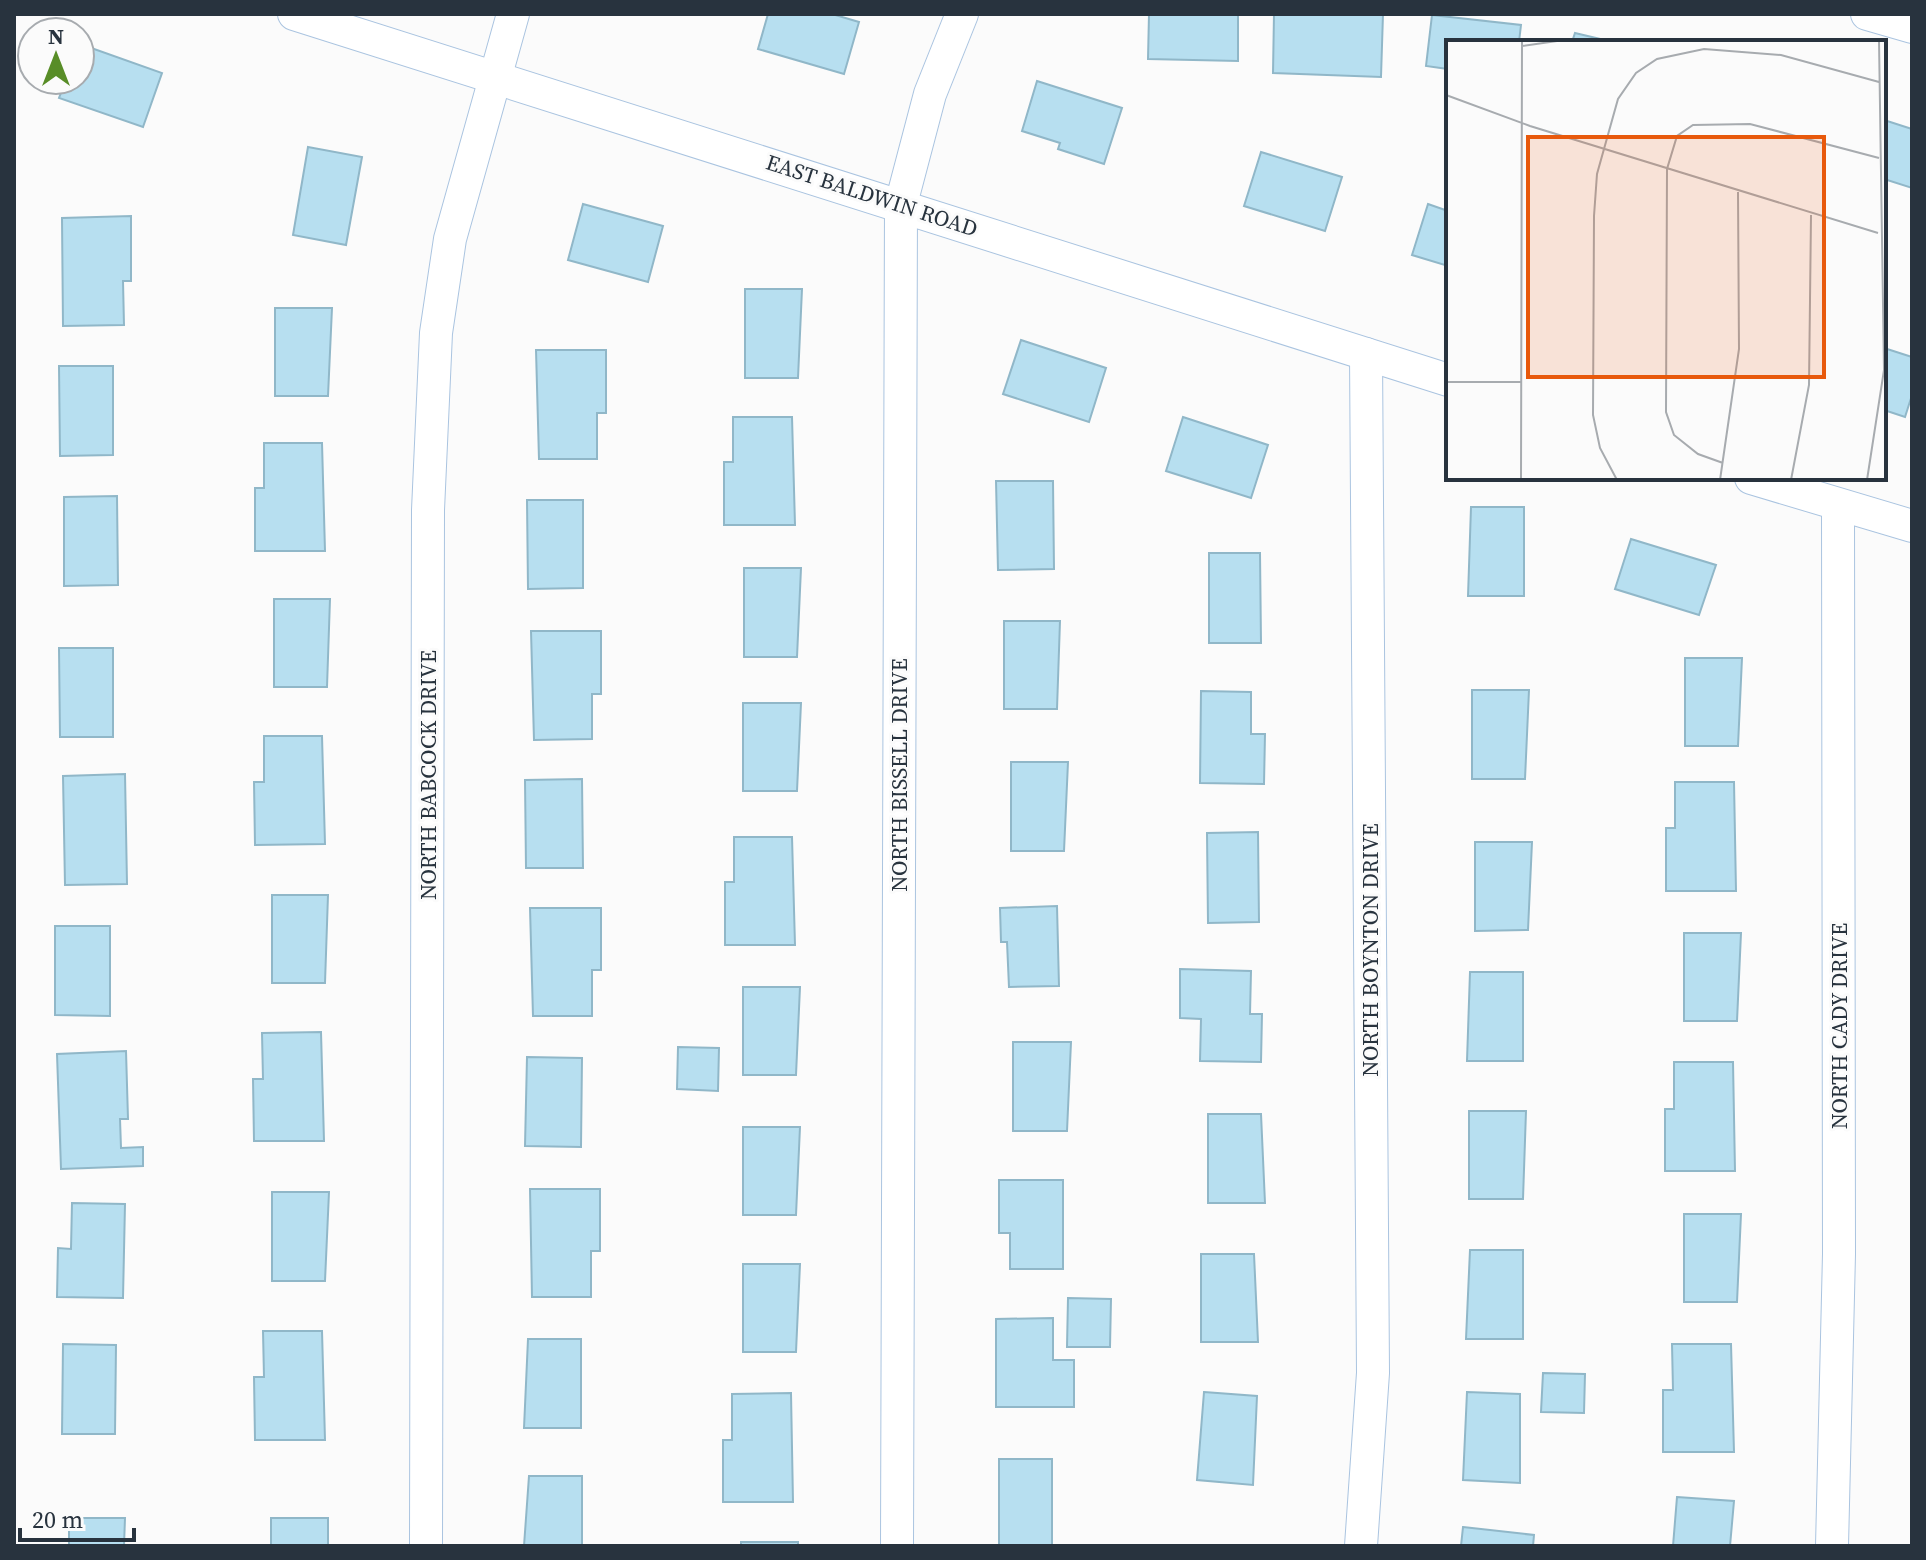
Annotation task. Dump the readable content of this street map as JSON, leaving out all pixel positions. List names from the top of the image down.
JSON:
{
  "streets": {
    "street": [
      "EAST BALDWIN ROAD",
      "NORTH BABCOCK DRIVE",
      "NORTH BISSELL DRIVE",
      "NORTH BOYNTON DRIVE",
      "NORTH CADY DRIVE"
    ]
  },
  "crossings": [
    ["EAST BALDWIN ROAD", "NORTH BABCOCK DRIVE"],
    ["EAST BALDWIN ROAD", "NORTH BISSELL DRIVE"],
    ["EAST BALDWIN ROAD", "NORTH BOYNTON DRIVE"]
  ],
  "scale_bar": "20 m",
  "north": "top"
}
